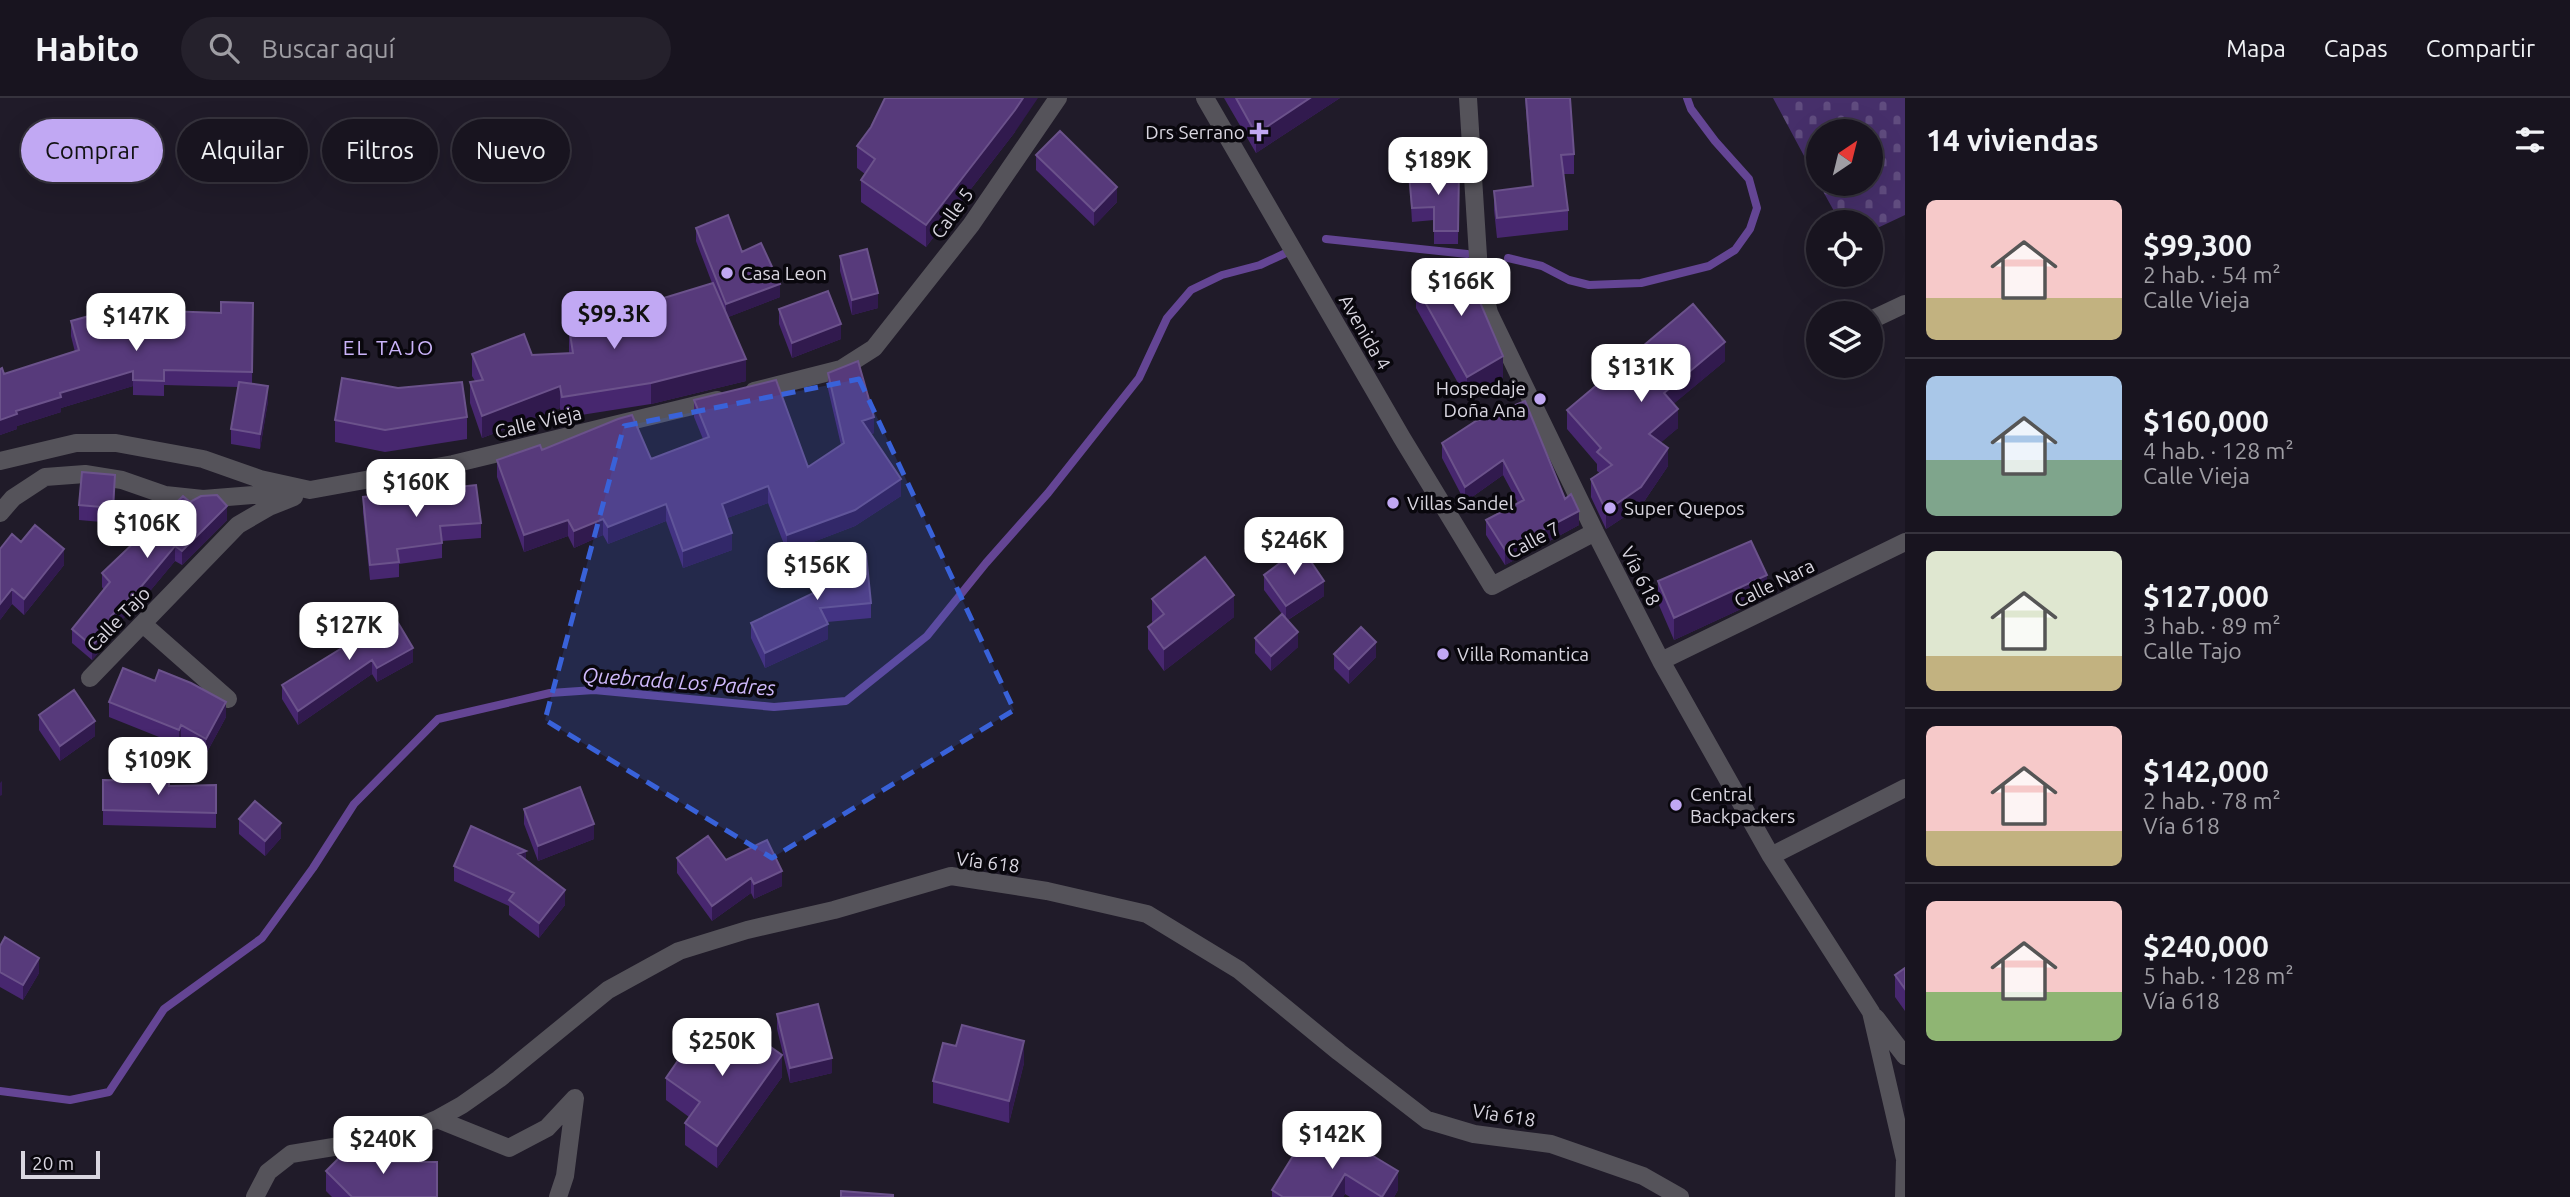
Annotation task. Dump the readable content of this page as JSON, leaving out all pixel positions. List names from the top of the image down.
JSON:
{
  "streets": {
    "street": [
      "Calle 5",
      "Avenida 4",
      "Calle Vieja",
      "Calle 7",
      "Vía 618",
      "Calle Nara",
      "Calle Tajo"
    ]
  },
  "crossings": [
    ["Calle 5", "Calle Vieja"],
    ["Avenida 4", "Calle 7"],
    ["Calle Vieja", "Calle Tajo"],
    ["Calle 7", "Vía 618"],
    ["Vía 618", "Calle Nara"]
  ],
  "districts": ["EL TAJO"],
  "water": ["Quebrada Los Padres"],
  "places": {
    "health": ["Drs Serrano"],
    "other": [
      "Casa Leon",
      "Hospedaje Doña Ana",
      "Villas Sandel",
      "Super Quepos",
      "Villa Romantica",
      "Central Backpackers"
    ]
  },
  "scale_bar": "20 m",
  "north": "top right",
  "page": {
    "header": "Habito",
    "search": "Buscar aquí",
    "nav": ["Mapa", "Capas", "Compartir"],
    "heading": "14 viviendas",
    "chip": [
      "Comprar",
      "Alquilar",
      "Filtros",
      "Nuevo"
    ],
    "price": [
      "$189K",
      "$166K",
      "$99.3K",
      "$147K",
      "$131K",
      "$160K",
      "$106K",
      "$246K",
      "$156K",
      "$127K",
      "$109K",
      "$250K",
      "$142K",
      "$240K"
    ],
    "list": [
      {
        "name": "$99,300",
        "note": "2 hab. · 54 m² · Calle Vieja"
      },
      {
        "name": "$160,000",
        "note": "4 hab. · 128 m² · Calle Vieja"
      },
      {
        "name": "$127,000",
        "note": "3 hab. · 89 m² · Calle Tajo"
      },
      {
        "name": "$142,000",
        "note": "2 hab. · 78 m² · Vía 618"
      },
      {
        "name": "$240,000",
        "note": "5 hab. · 128 m² · Vía 618"
      }
    ],
    "scale": "20 m"
  }
}
